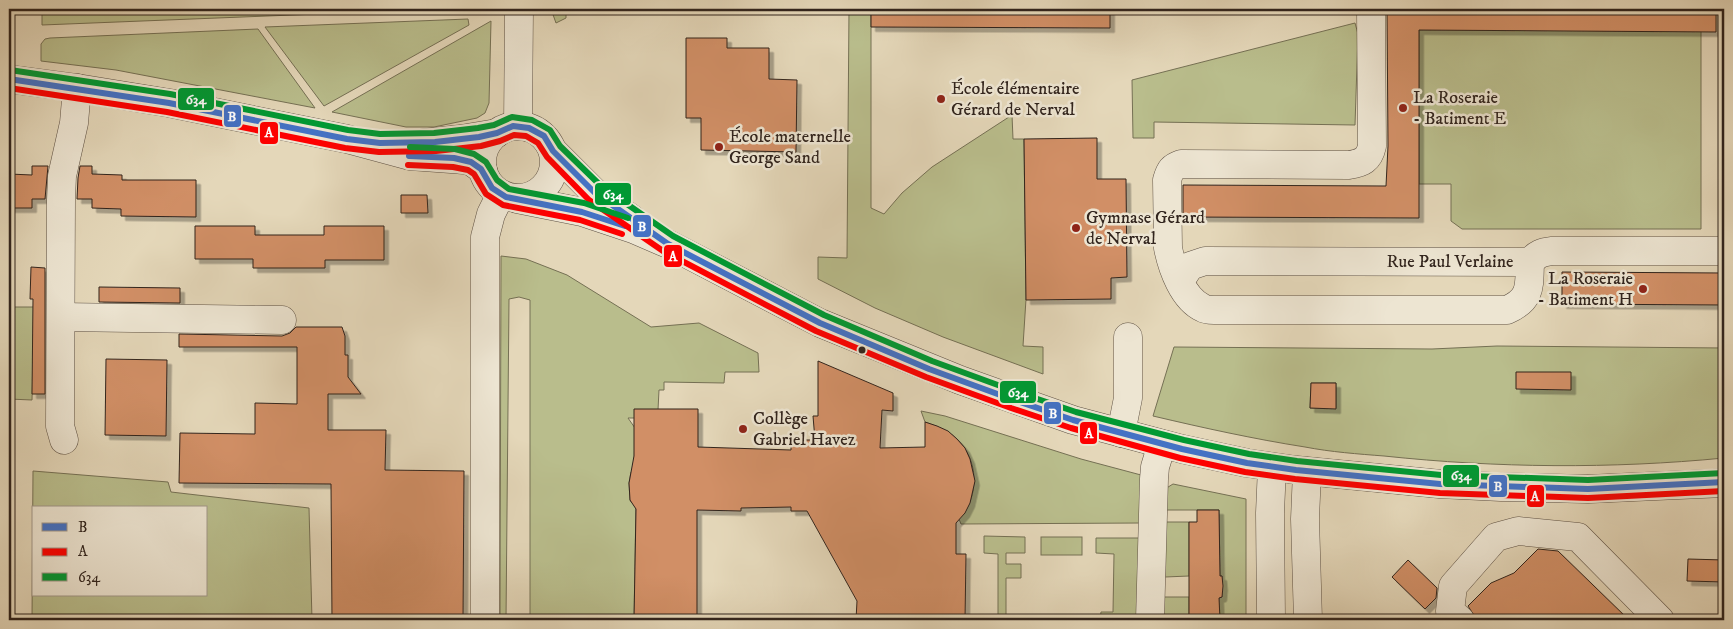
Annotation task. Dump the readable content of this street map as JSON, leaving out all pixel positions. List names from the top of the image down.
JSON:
{
  "streets": {
    "street": ["Rue Paul Verlaine"]
  },
  "places": [
    "École élémentaire Gérard de Nerval",
    "La Roseraie - Batiment E",
    "École maternelle George Sand",
    "Gymnase Gérard de Nerval",
    "La Roseraie - Batiment H",
    "Collège Gabriel Havez"
  ],
  "lines": ["transit line 634", "transit line B", "transit line A"],
  "legend": ["B", "A", "634"]
}
